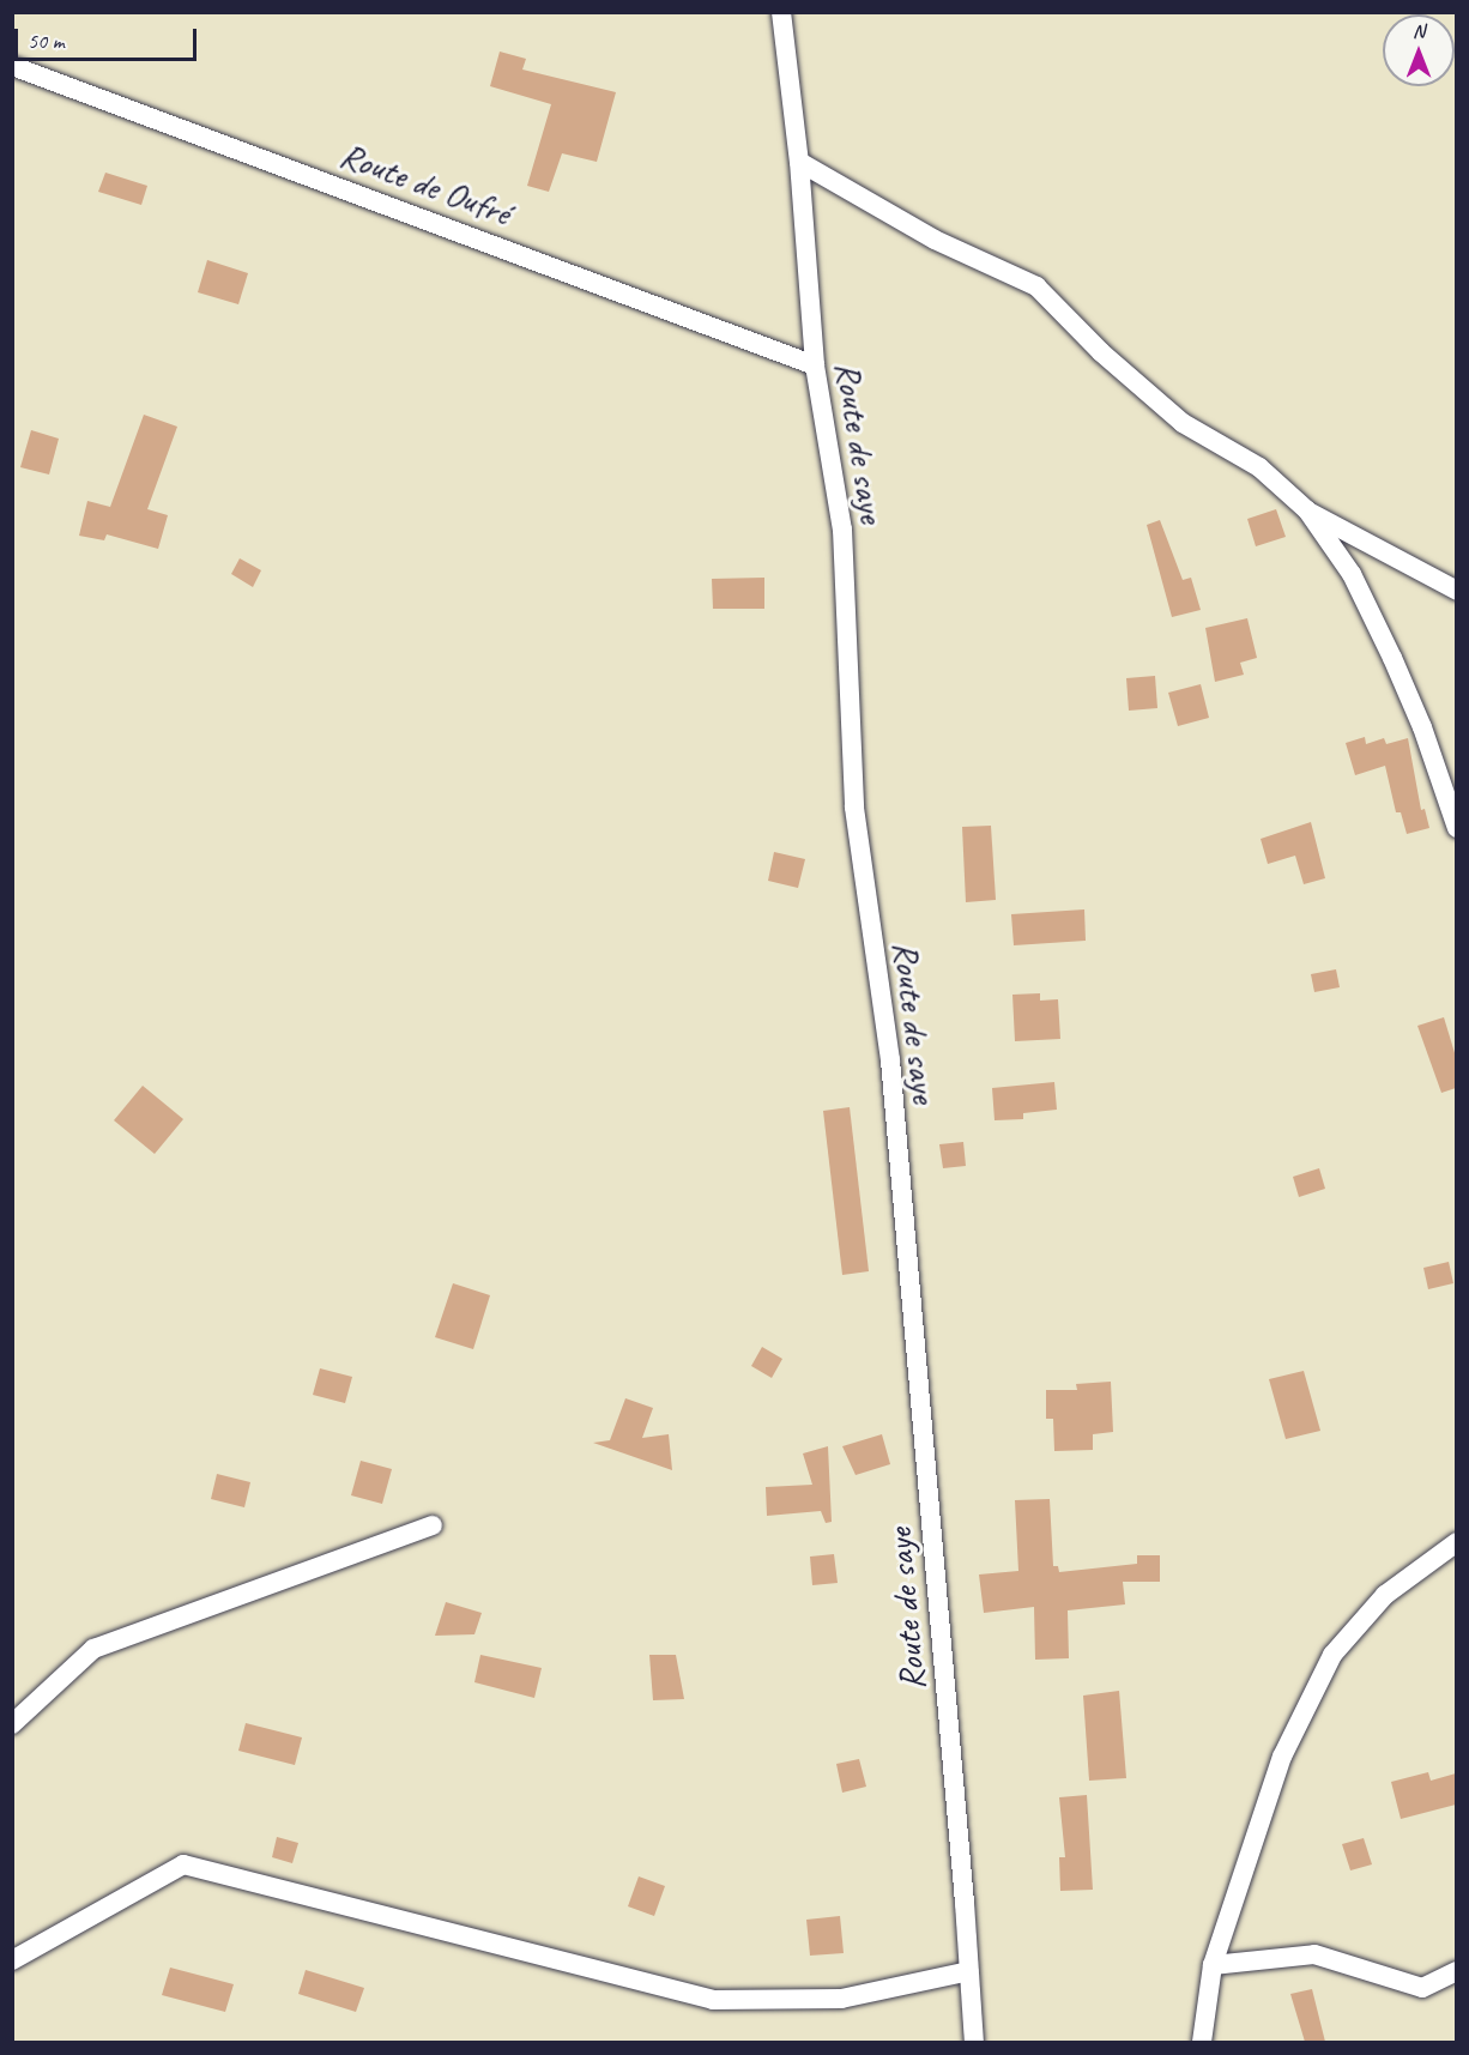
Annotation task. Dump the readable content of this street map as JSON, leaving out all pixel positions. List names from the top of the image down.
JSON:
{
  "streets": {
    "street": ["Route de Oufré", "Route de saye"]
  },
  "crossings": [
    ["Route de Oufré", "Route de saye"]
  ],
  "scale_bar": "50 m",
  "north": "top"
}
